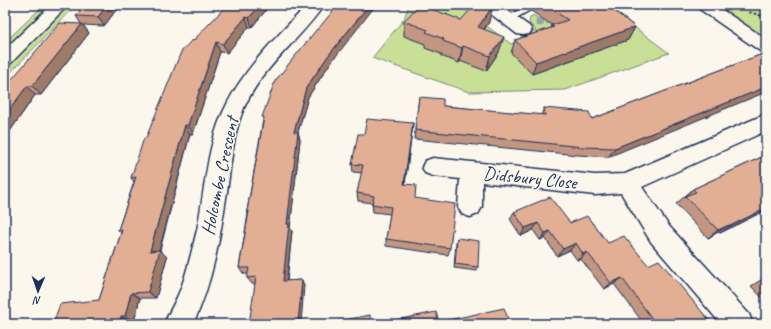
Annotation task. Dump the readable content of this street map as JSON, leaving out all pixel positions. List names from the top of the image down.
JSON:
{
  "streets": {
    "street": ["Holcombe Crescent", "Didsbury Close"]
  },
  "north": "bottom"
}
